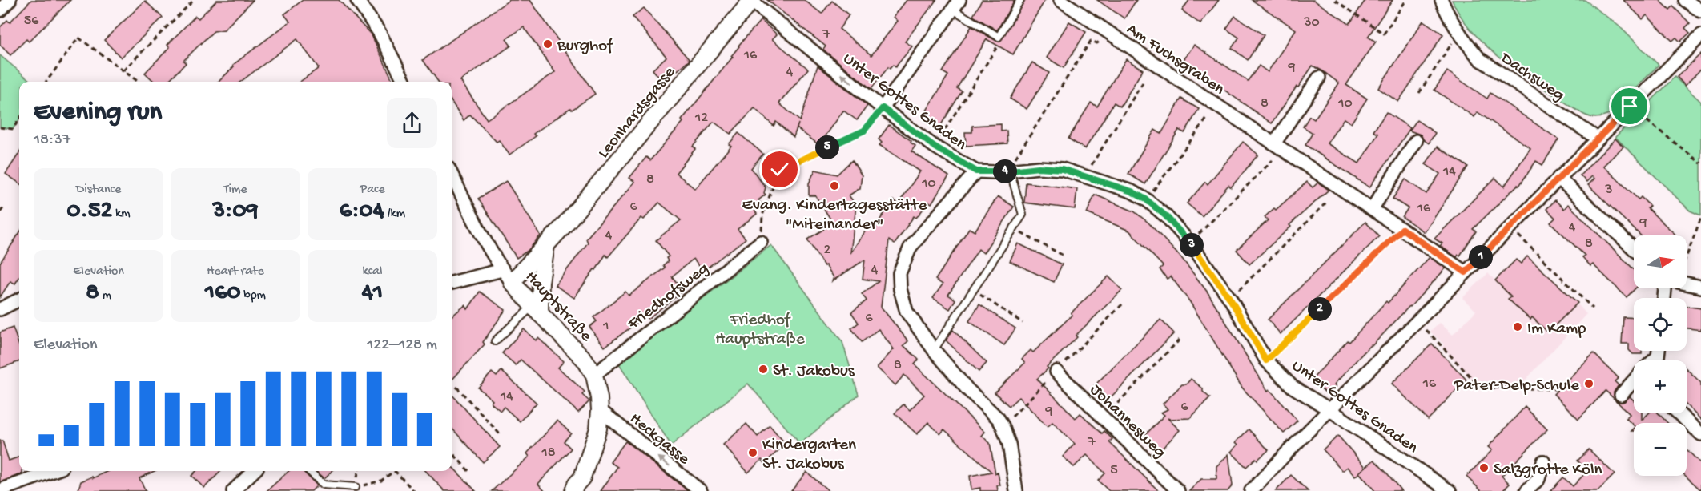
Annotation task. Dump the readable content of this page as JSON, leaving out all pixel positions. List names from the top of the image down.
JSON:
{
  "streets": {
    "street": [
      "Am Fuchsgraben",
      "Dachsweg",
      "Unter Gottes Gnaden",
      "Leonhardsgasse",
      "Friedhofsweg",
      "Hauptstraße",
      "Johannesweg",
      "Heckgasse"
    ]
  },
  "crossings": [
    ["Unter Gottes Gnaden", "Leonhardsgasse"],
    ["Leonhardsgasse", "Hauptstraße"],
    ["Friedhofsweg", "Hauptstraße"],
    ["Hauptstraße", "Heckgasse"]
  ],
  "one_way": ["Heckgasse"],
  "parks": ["Friedhof Hauptstraße"],
  "places": [
    "Burghof",
    "Evang. Kindertagesstätte \"Miteinander\"",
    "Im Kamp",
    "St. Jakobus",
    "Pater-Delp-Schule",
    "Kindergarten St. Jakobus",
    "Salzgrotte Köln"
  ],
  "house_numbers": [
    "56",
    "30",
    "7",
    "16",
    "9",
    "4",
    "8",
    "10",
    "12",
    "14",
    "8",
    "10",
    "3",
    "6",
    "16",
    "9",
    "4",
    "4",
    "8",
    "2",
    "4",
    "6",
    "1",
    "8",
    "16",
    "14",
    "6",
    "9",
    "7",
    "18",
    "5"
  ],
  "north": "right",
  "page": {
    "heading": ["Evening run", "18:37"],
    "pins": [
      "5",
      "4",
      "3",
      "1",
      "2"
    ],
    "stats": [
      ["Distance", "0.52 km"],
      ["Time", "3:09"],
      ["Pace", "6:04 /km"],
      ["Elevation", "8 m"],
      ["Heart rate", "160 bpm"],
      ["kcal", "41"]
    ],
    "map_buttons": ["+", "−"],
    "chart": ["Elevation", "122–128 m"]
  }
}
